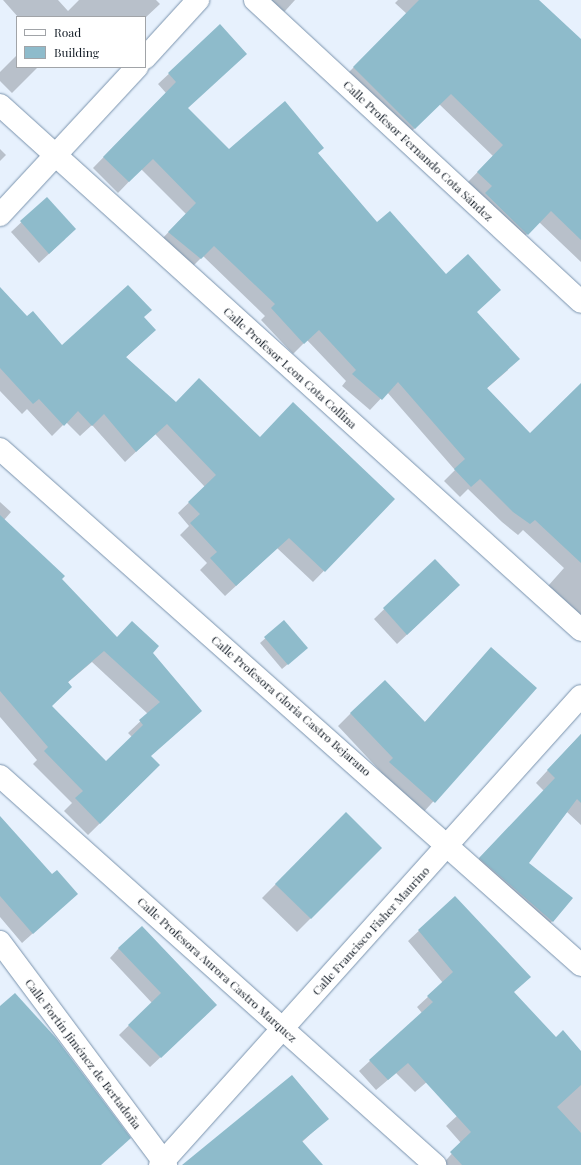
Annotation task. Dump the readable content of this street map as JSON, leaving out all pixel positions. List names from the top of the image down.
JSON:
{
  "streets": {
    "street": [
      "Calle Profesor Fernando Cota Sández",
      "Calle Profesor Leon Cota Collina",
      "Calle Profesora Gloria Castro Bejarano",
      "Calle Francisco Fisher Maurino",
      "Calle Profesora Aurora Castro Marquez",
      "Calle Fortín Jiménez de Bertadoña"
    ]
  },
  "crossings": [
    ["Calle Profesora Gloria Castro Bejarano", "Calle Francisco Fisher Maurino"],
    ["Calle Francisco Fisher Maurino", "Calle Profesora Aurora Castro Marquez"],
    ["Calle Francisco Fisher Maurino", "Calle Fortín Jiménez de Bertadoña"]
  ],
  "legend": ["Road", "Building"]
}
